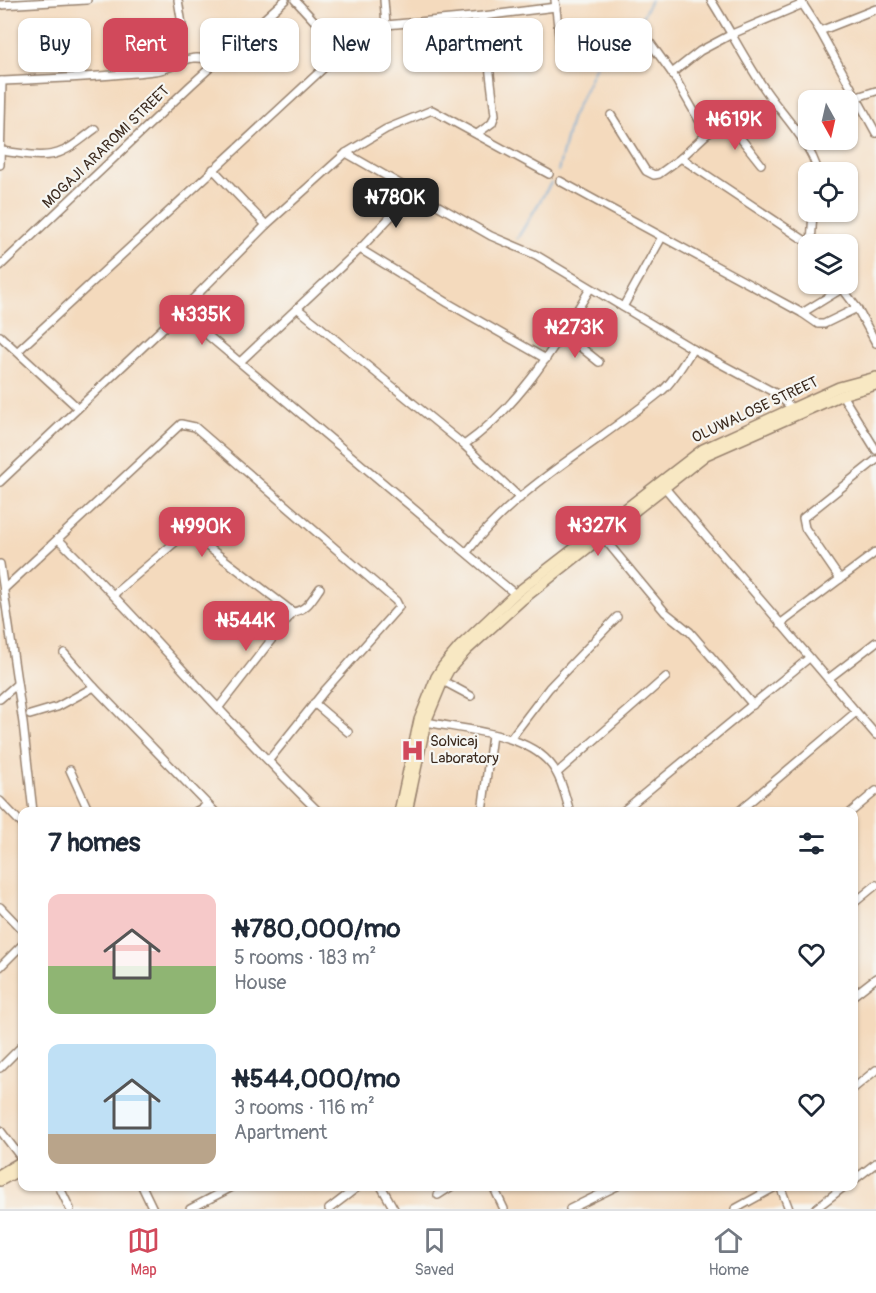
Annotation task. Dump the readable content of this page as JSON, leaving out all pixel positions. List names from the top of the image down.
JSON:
{
  "streets": {
    "street": ["MOGAJI ARAROMI STREET", "OLUWALOSE STREET"]
  },
  "places": {
    "hospital": ["Solvicaj Laboratory"]
  },
  "north": "bottom",
  "page": {
    "chip": [
      "Buy",
      "Rent",
      "Filters",
      "New",
      "Apartment",
      "House"
    ],
    "price": [
      "₦619K",
      "₦780K",
      "₦335K",
      "₦273K",
      "₦327K",
      "₦990K",
      "₦544K"
    ],
    "heading": "7 homes",
    "list": [
      {
        "name": "₦780,000/mo",
        "note": "5 rooms · 183 m² · House"
      },
      {
        "name": "₦544,000/mo",
        "note": "3 rooms · 116 m² · Apartment"
      }
    ],
    "tabs": ["Map", "Saved", "Home"]
  }
}
